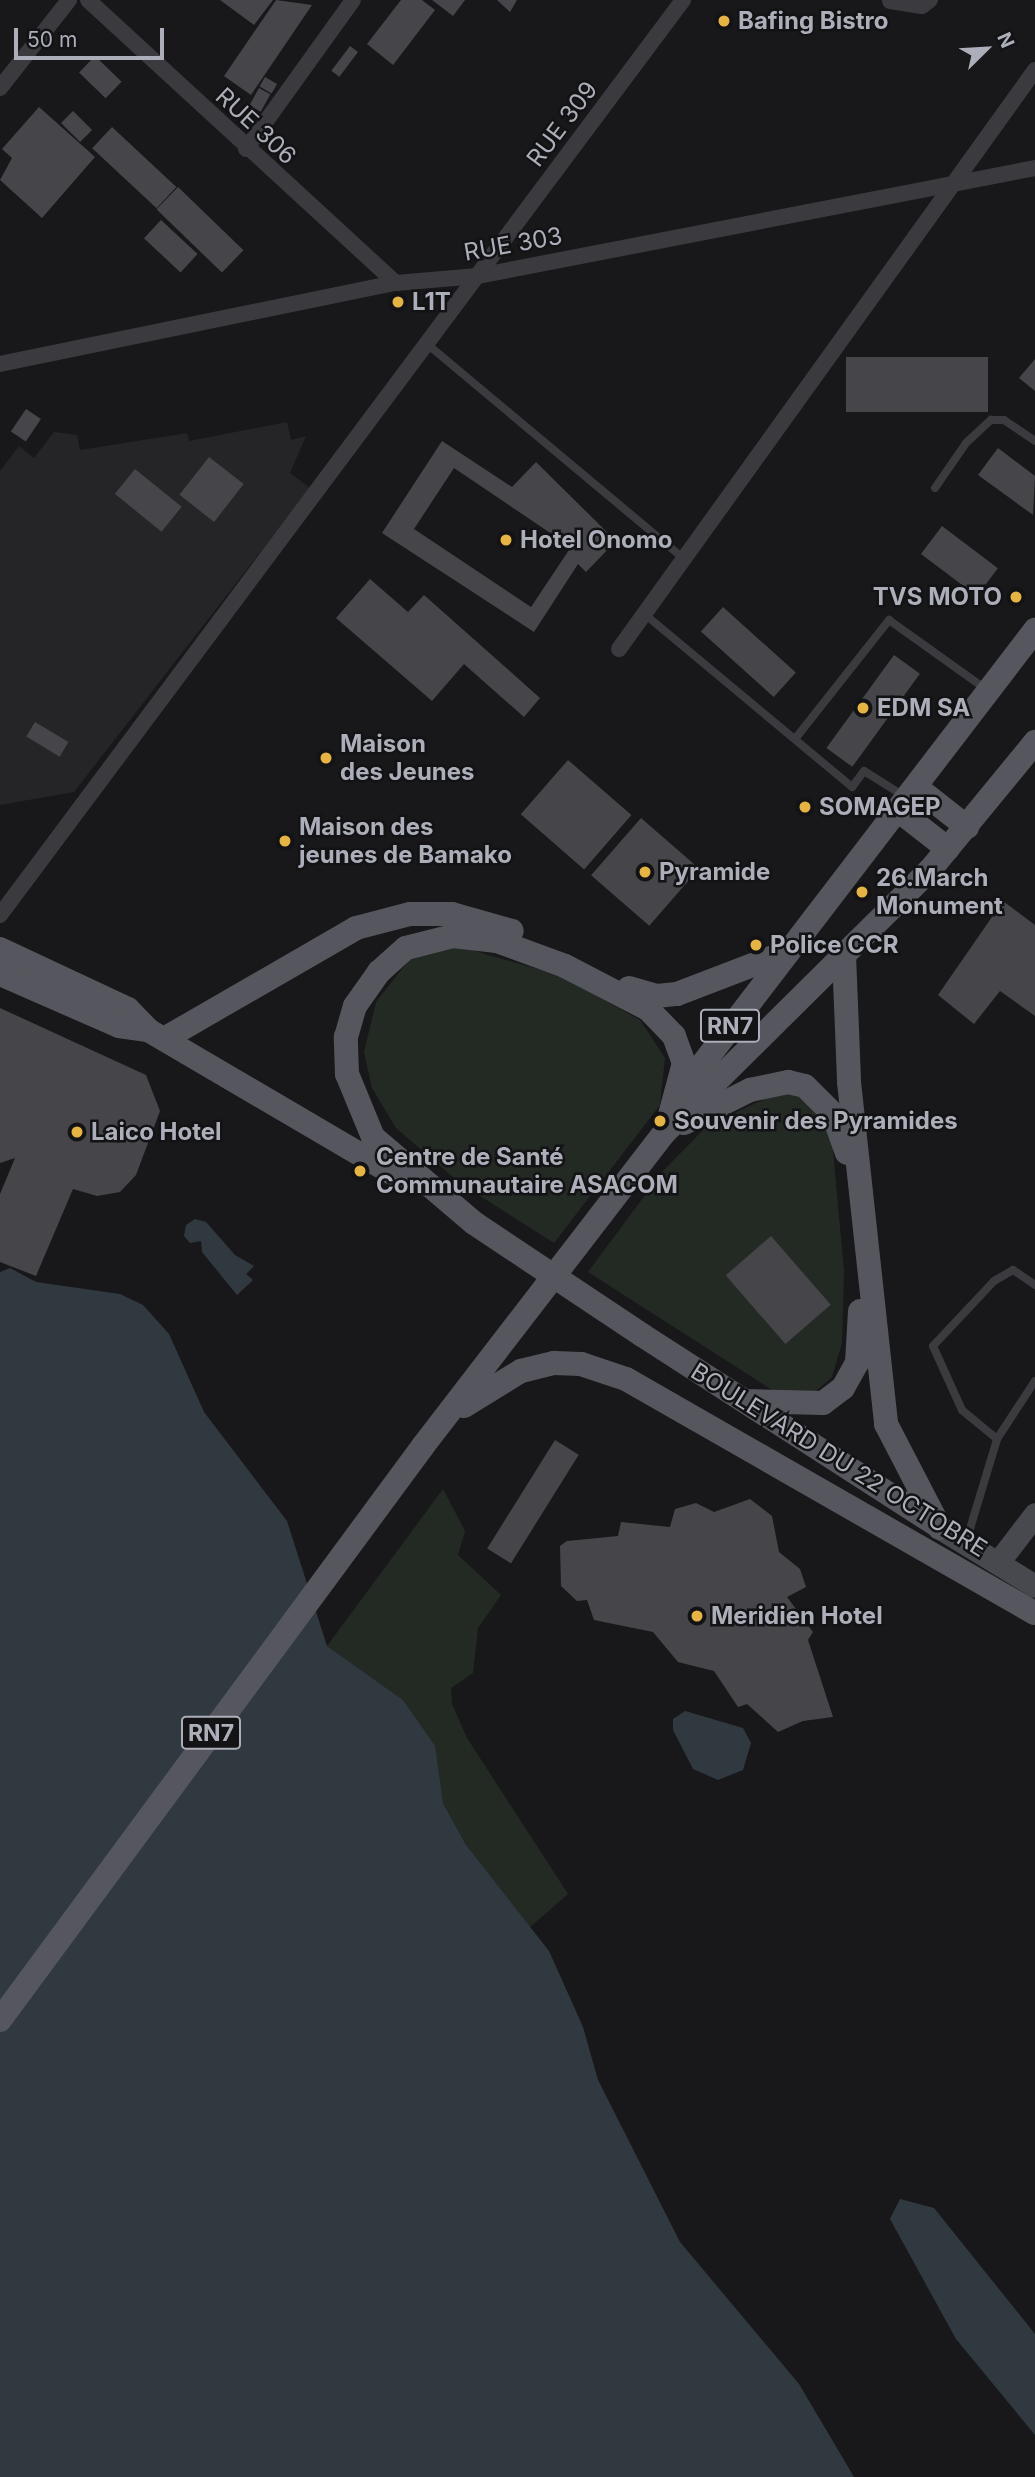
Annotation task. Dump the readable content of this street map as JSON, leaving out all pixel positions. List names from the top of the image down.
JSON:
{
  "streets": {
    "main road": ["RN7", "BOULEVARD DU 22 OCTOBRE"],
    "street": ["RUE 309", "RUE 306", "RUE 303"]
  },
  "crossings": [
    ["RUE 309", "RUE 303"],
    ["RUE 306", "RUE 303"]
  ],
  "places": [
    "Bafing Bistro",
    "L1T",
    "Hotel Onomo",
    "TVS MOTO",
    "EDM SA",
    "Maison des Jeunes",
    "SOMAGEP",
    "Maison des jeunes de Bamako",
    "Pyramide",
    "26.March Monument",
    "Police CCR",
    "Souvenir des Pyramides",
    "Laico Hotel",
    "Centre de Santé Communautaire ASACOM",
    "Meridien Hotel"
  ],
  "scale_bar": "50 m",
  "north": "top right"
}
